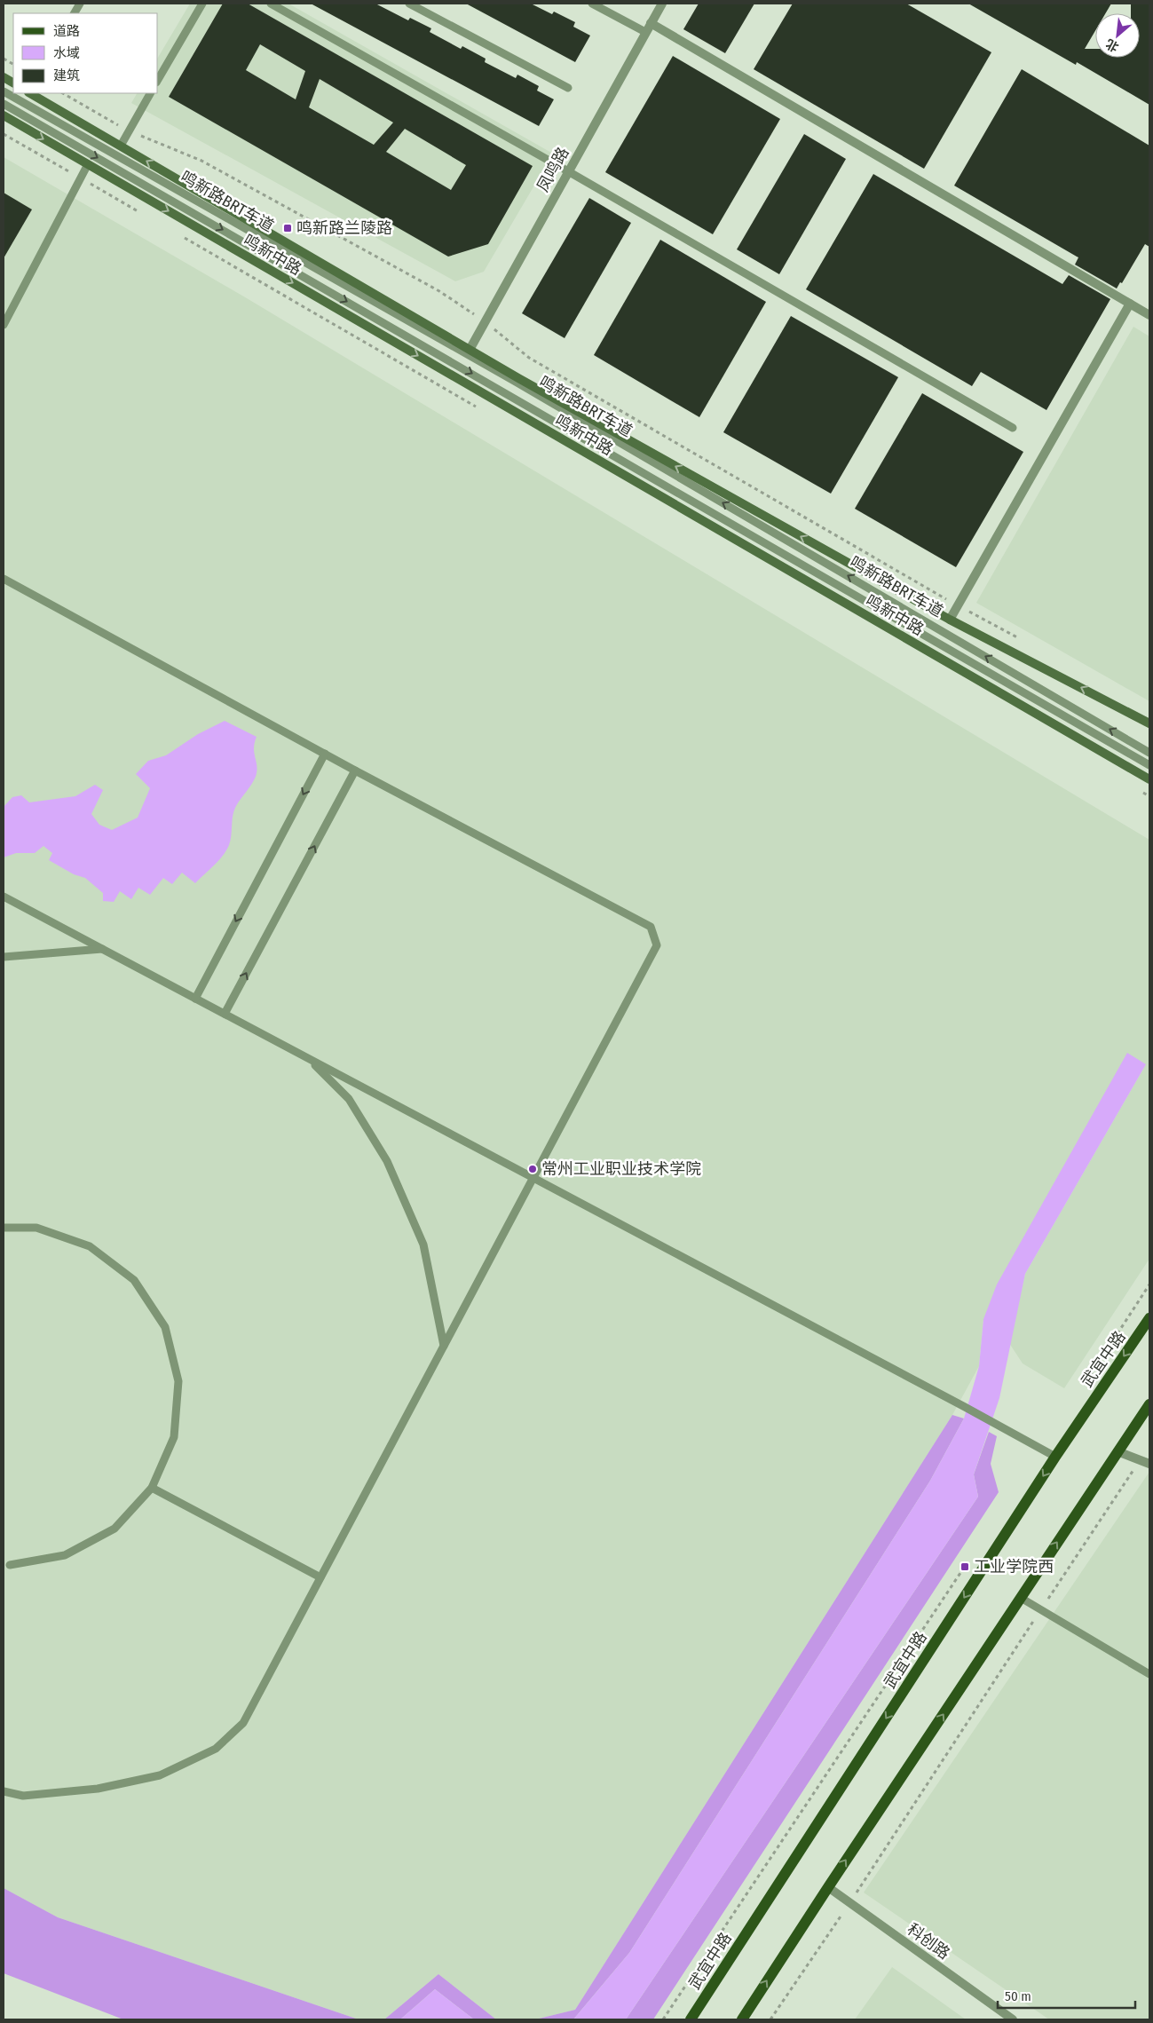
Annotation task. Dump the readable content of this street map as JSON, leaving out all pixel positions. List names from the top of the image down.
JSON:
{
  "streets": {
    "main road": ["鸣新中路", "武宜中路"],
    "street": ["凤鸣路", "科创路"],
    "lane": ["鸣新路BRT车道"]
  },
  "crossings": [
    ["凤鸣路", "鸣新中路"]
  ],
  "places": {
    "transit": ["鸣新路兰陵路", "工业学院西"],
    "other": ["常州工业职业技术学院"]
  },
  "legend": ["道路", "水域", "建筑"],
  "scale_bar": "50 m",
  "north": "bottom left"
}
